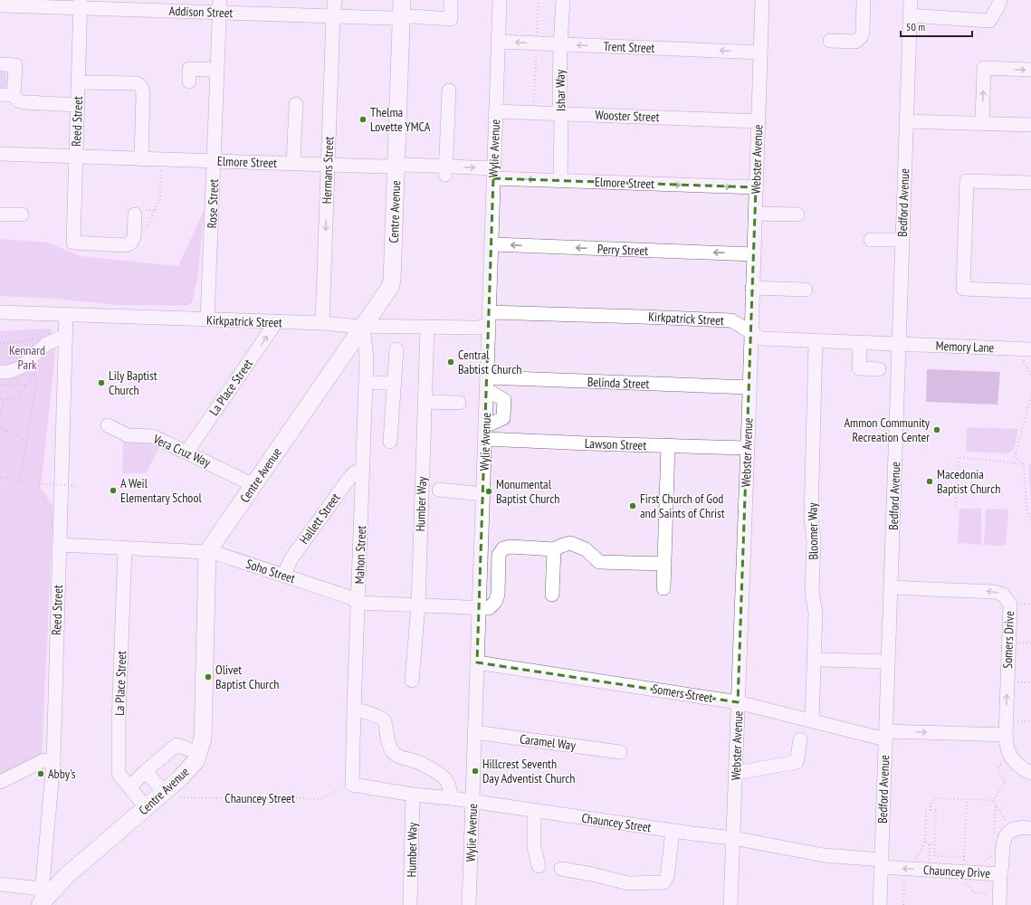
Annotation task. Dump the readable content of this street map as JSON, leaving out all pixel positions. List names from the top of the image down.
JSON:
{
  "streets": {
    "main road": ["Centre Avenue"],
    "street": [
      "Addison Street",
      "Trent Street",
      "Ishar Way",
      "Wooster Street",
      "Reed Street",
      "Wylie Avenue",
      "Webster Avenue",
      "Elmore Street",
      "Hermans Street",
      "Bedford Avenue",
      "Rose Street",
      "Perry Street",
      "Kirkpatrick Street",
      "Memory Lane",
      "Belinda Street",
      "La Place Street",
      "Lawson Street",
      "Vera Cruz Way",
      "Humber Way",
      "Hallett Street",
      "Bloomer Way",
      "Mahon Street",
      "Soho Street",
      "Somers Drive",
      "Somers Street",
      "Caramel Way",
      "Chauncey Street",
      "Chauncey Drive"
    ]
  },
  "crossings": [
    ["Addison Street", "Reed Street"],
    ["Addison Street", "Hermans Street"],
    ["Addison Street", "Rose Street"],
    ["Addison Street", "Centre Avenue"],
    ["Trent Street", "Ishar Way"],
    ["Trent Street", "Wylie Avenue"],
    ["Trent Street", "Webster Avenue"],
    ["Ishar Way", "Wooster Street"],
    ["Ishar Way", "Elmore Street"],
    ["Wooster Street", "Wylie Avenue"],
    ["Wooster Street", "Webster Avenue"],
    ["Reed Street", "Elmore Street"],
    ["Reed Street", "Centre Avenue"],
    ["Reed Street", "Kirkpatrick Street"],
    ["Reed Street", "Soho Street"],
    ["Wylie Avenue", "Elmore Street"],
    ["Wylie Avenue", "Perry Street"],
    ["Wylie Avenue", "Kirkpatrick Street"],
    ["Wylie Avenue", "Belinda Street"],
    ["Wylie Avenue", "Lawson Street"],
    ["Wylie Avenue", "Soho Street"],
    ["Wylie Avenue", "Somers Street"],
    ["Wylie Avenue", "Caramel Way"],
    ["Wylie Avenue", "Chauncey Street"],
    ["Webster Avenue", "Elmore Street"],
    ["Webster Avenue", "Perry Street"],
    ["Webster Avenue", "Kirkpatrick Street"],
    ["Webster Avenue", "Belinda Street"],
    ["Webster Avenue", "Lawson Street"],
    ["Webster Avenue", "Somers Street"],
    ["Webster Avenue", "Chauncey Street"],
    ["Elmore Street", "Hermans Street"],
    ["Elmore Street", "Rose Street"],
    ["Elmore Street", "Centre Avenue"],
    ["Hermans Street", "Kirkpatrick Street"],
    ["Bedford Avenue", "Kirkpatrick Street"],
    ["Bedford Avenue", "Memory Lane"],
    ["Bedford Avenue", "Somers Drive"],
    ["Bedford Avenue", "Somers Street"],
    ["Bedford Avenue", "Chauncey Street"],
    ["Bedford Avenue", "Chauncey Drive"],
    ["Rose Street", "Kirkpatrick Street"],
    ["Centre Avenue", "Kirkpatrick Street"],
    ["Centre Avenue", "La Place Street"],
    ["Centre Avenue", "Vera Cruz Way"],
    ["Centre Avenue", "Mahon Street"],
    ["Centre Avenue", "Soho Street"],
    ["Kirkpatrick Street", "Memory Lane"],
    ["Kirkpatrick Street", "La Place Street"],
    ["Kirkpatrick Street", "Humber Way"],
    ["Kirkpatrick Street", "Bloomer Way"],
    ["Kirkpatrick Street", "Mahon Street"],
    ["La Place Street", "Vera Cruz Way"],
    ["La Place Street", "Soho Street"],
    ["Humber Way", "Soho Street"],
    ["Humber Way", "Chauncey Street"],
    ["Hallett Street", "Mahon Street"],
    ["Hallett Street", "Soho Street"],
    ["Bloomer Way", "Somers Street"],
    ["Mahon Street", "Soho Street"],
    ["Mahon Street", "Chauncey Street"],
    ["Chauncey Street", "Chauncey Drive"]
  ],
  "one_way": [
    "Trent Street",
    "Elmore Street",
    "Hermans Street",
    "Perry Street",
    "La Place Street",
    "Chauncey Drive"
  ],
  "parks": ["Kennard Park"],
  "places": [
    "Thelma Lovette YMCA",
    "Central Babtist Church",
    "Lily Baptist Church",
    "Ammon Community Recreation Center",
    "Macedonia Baptist Church",
    "A Weil Elementary School",
    "Monumental Baptist Church",
    "First Church of God and Saints of Christ",
    "Olivet Baptist Church",
    "Hillcrest Seventh Day Adventist Church",
    "Abby's"
  ],
  "scale_bar": "50 m"
}
